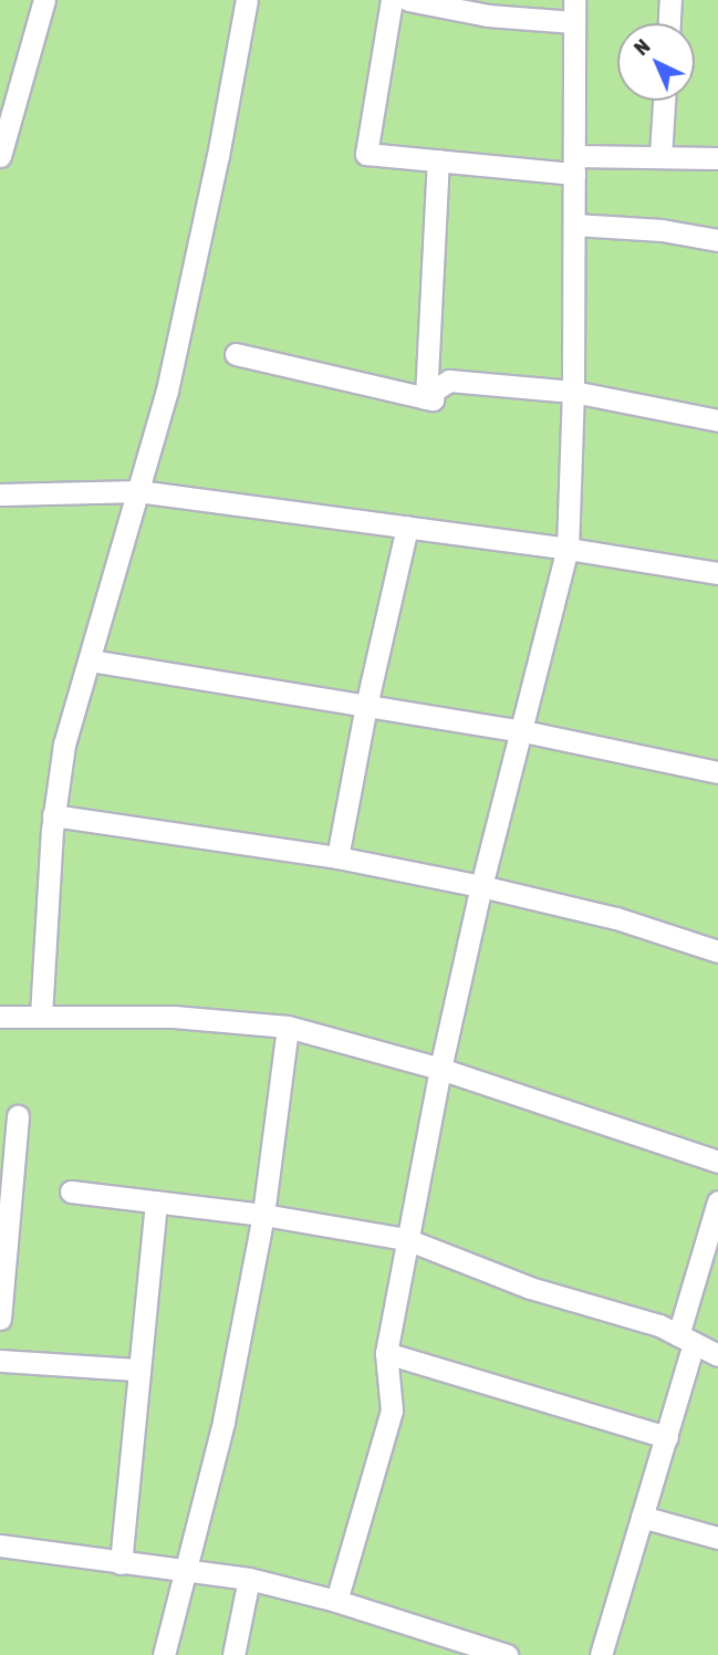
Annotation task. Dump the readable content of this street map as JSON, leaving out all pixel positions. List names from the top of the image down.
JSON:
{
  "north": "top left"
}
